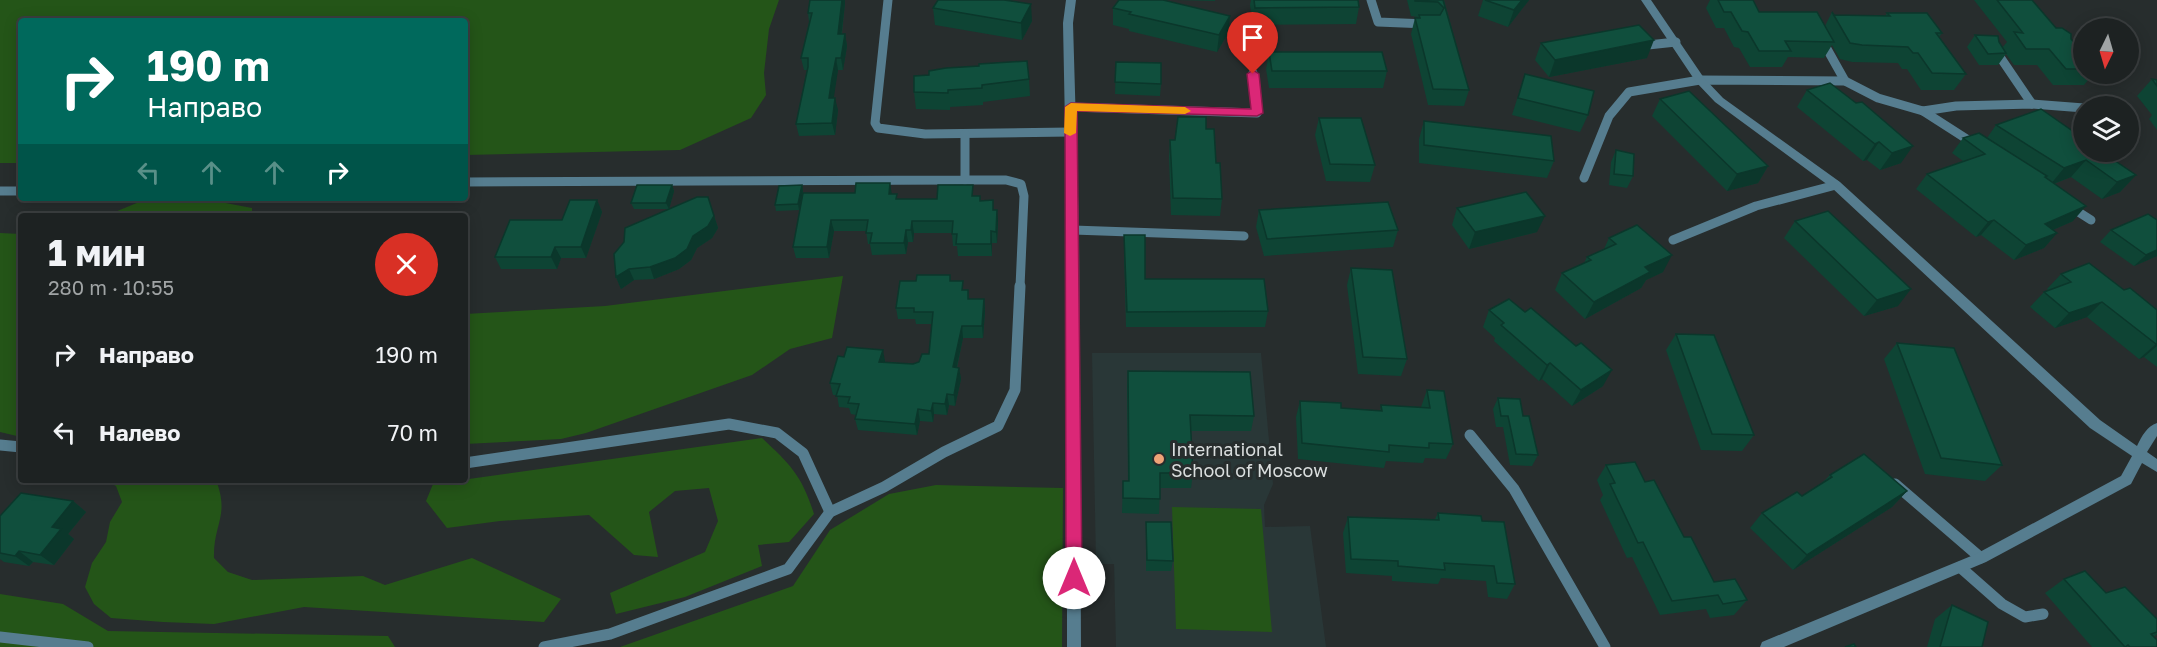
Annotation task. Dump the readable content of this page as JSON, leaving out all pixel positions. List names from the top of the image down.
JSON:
{
  "places": ["International School of Moscow"],
  "north": "bottom",
  "page": {
    "turn": ["190 m", "Направо"],
    "heading": ["1 мин", "280 m · 10:55"],
    "list": [
      {
        "name": "Направо",
        "value": "190 m"
      },
      {
        "name": "Налево",
        "value": "70 m"
      }
    ]
  }
}
